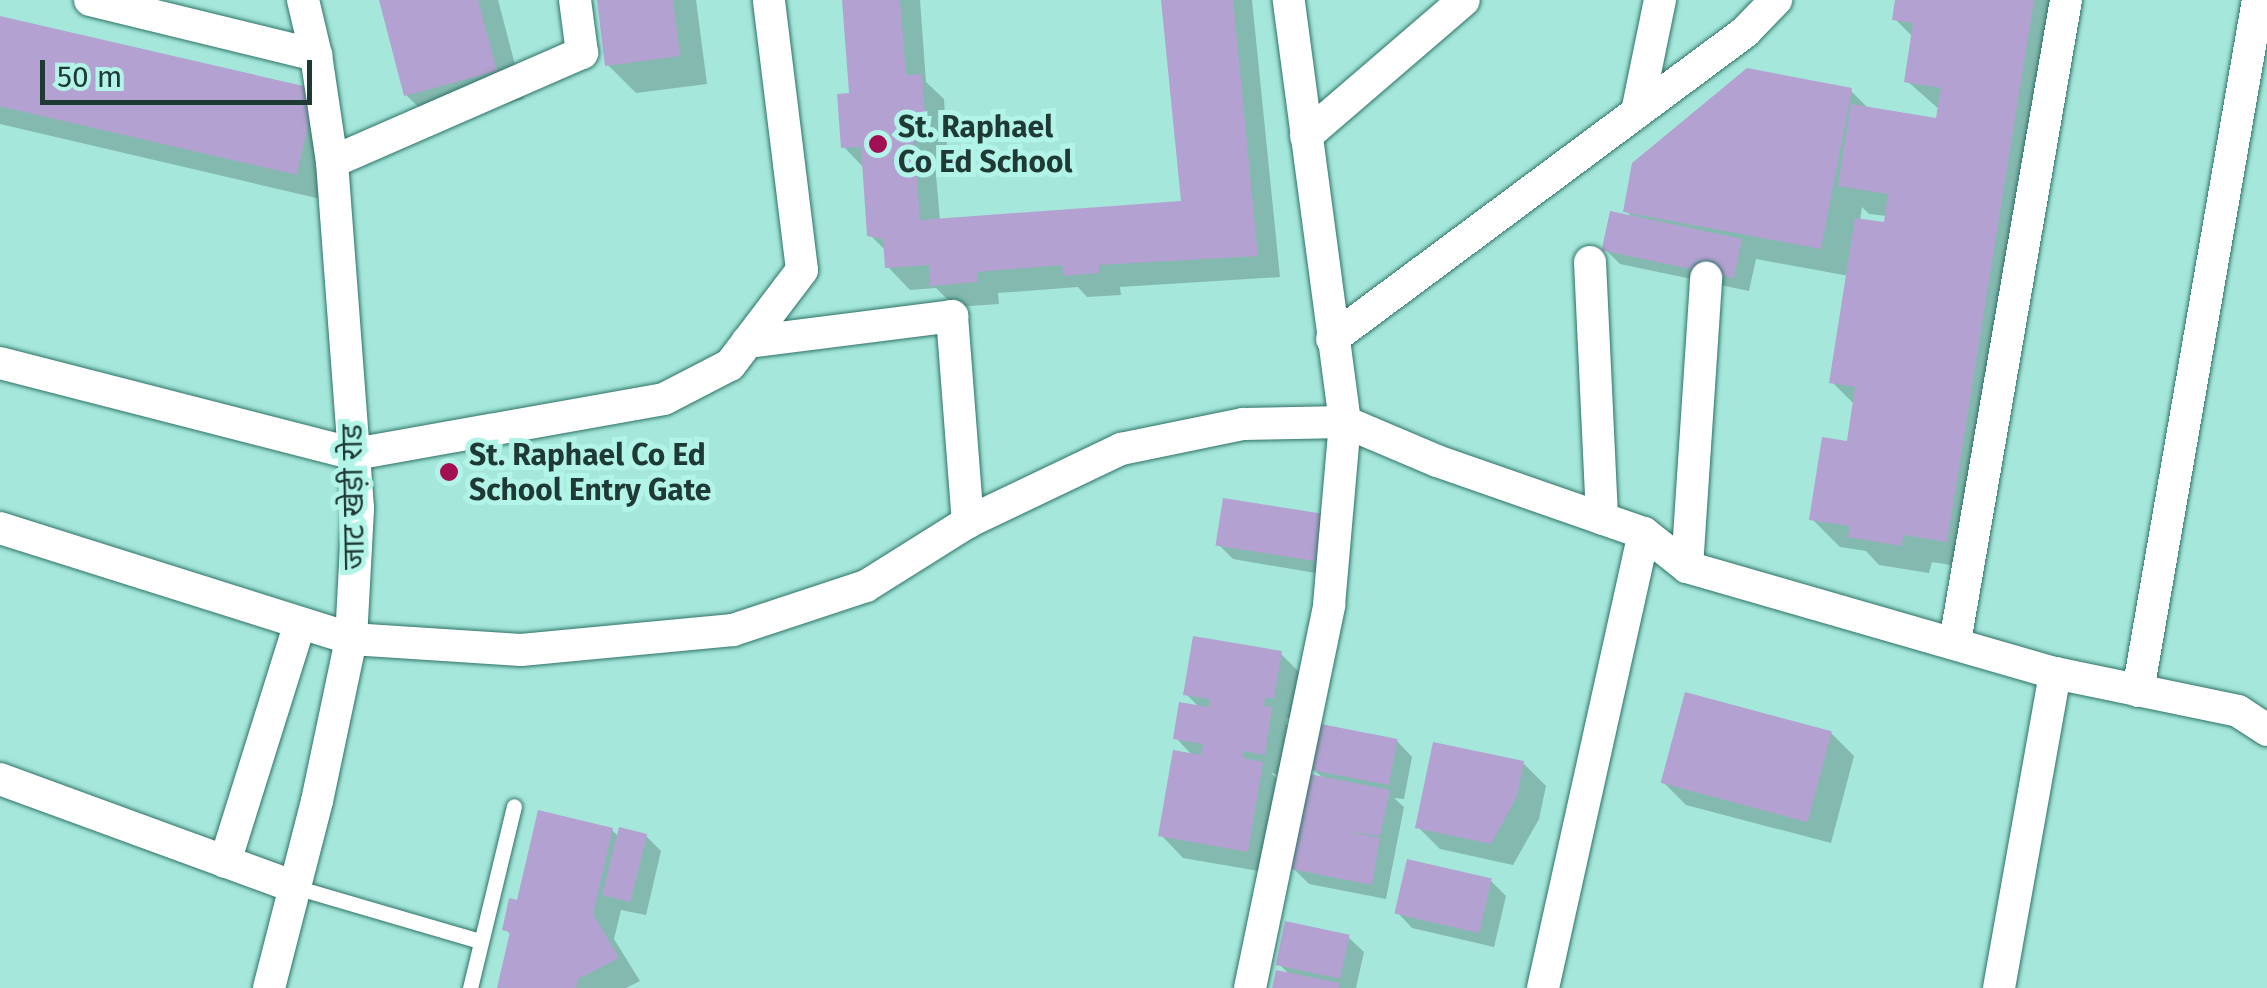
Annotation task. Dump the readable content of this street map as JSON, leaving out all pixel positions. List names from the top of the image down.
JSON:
{
  "streets": {
    "street": ["जाट खेड़ी रोड"]
  },
  "places": ["St. Raphael Co Ed School", "St. Raphael Co Ed School Entry Gate"],
  "scale_bar": "50 m"
}
